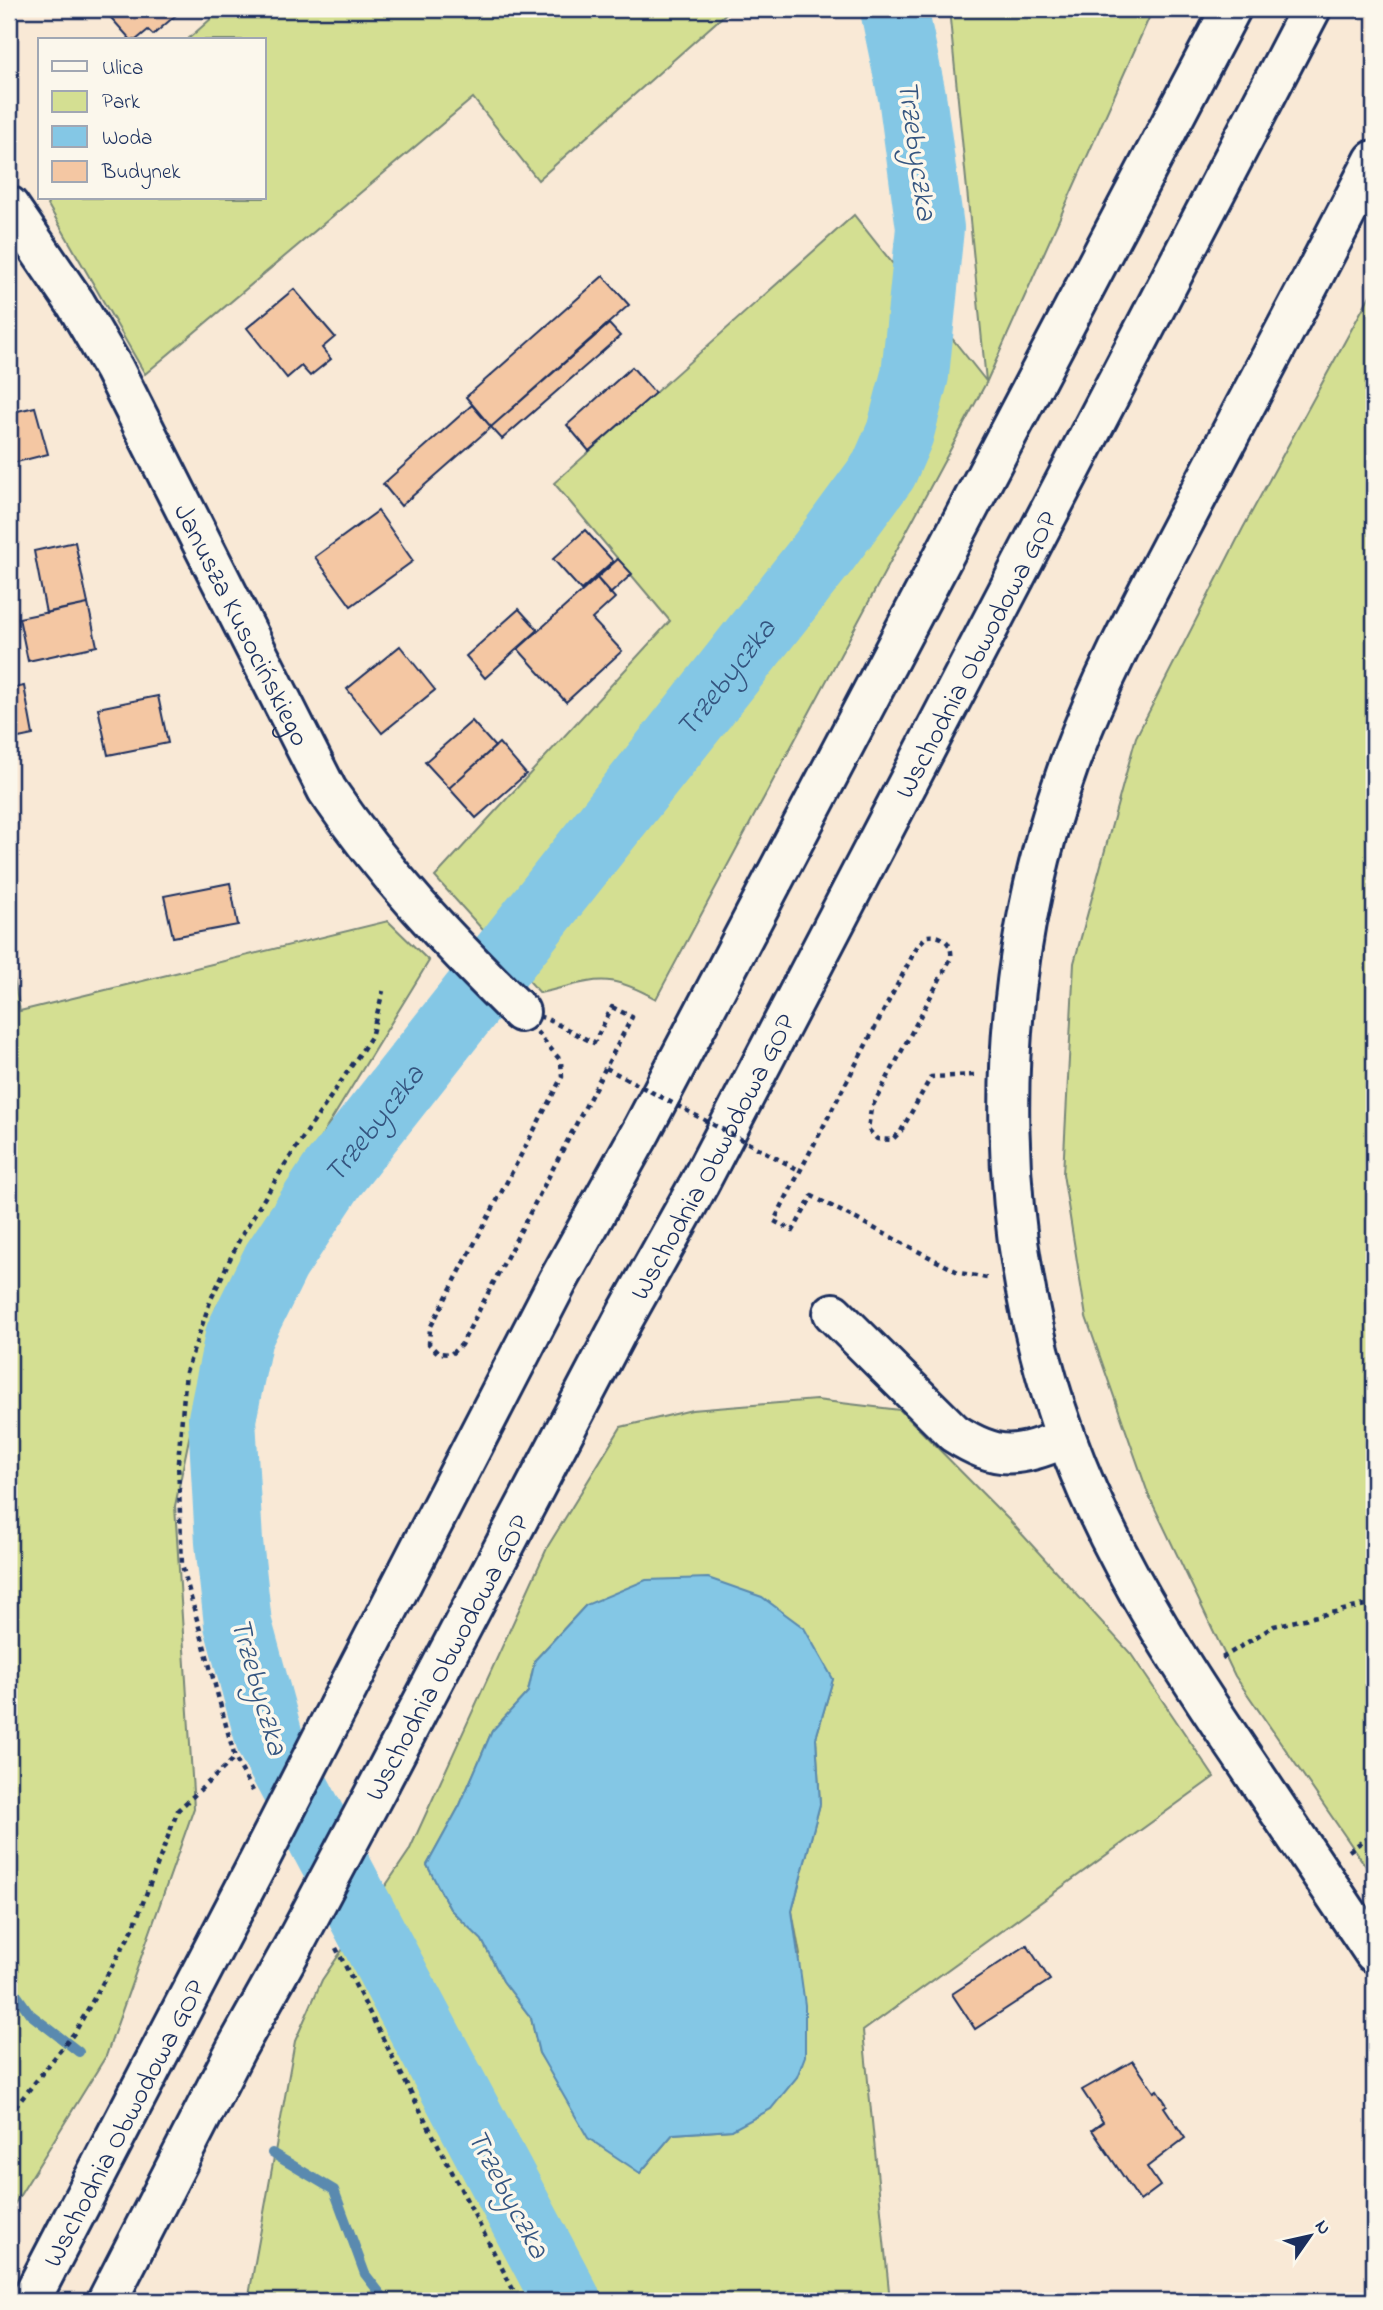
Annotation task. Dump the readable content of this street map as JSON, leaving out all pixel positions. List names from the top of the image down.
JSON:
{
  "streets": {
    "main road": ["Janusza Kusocińskiego", "Wschodnia Obwodowa GOP"]
  },
  "water": ["Trzebyczka"],
  "legend": [
    "Ulica",
    "Park",
    "Woda",
    "Budynek"
  ],
  "north": "top right"
}
